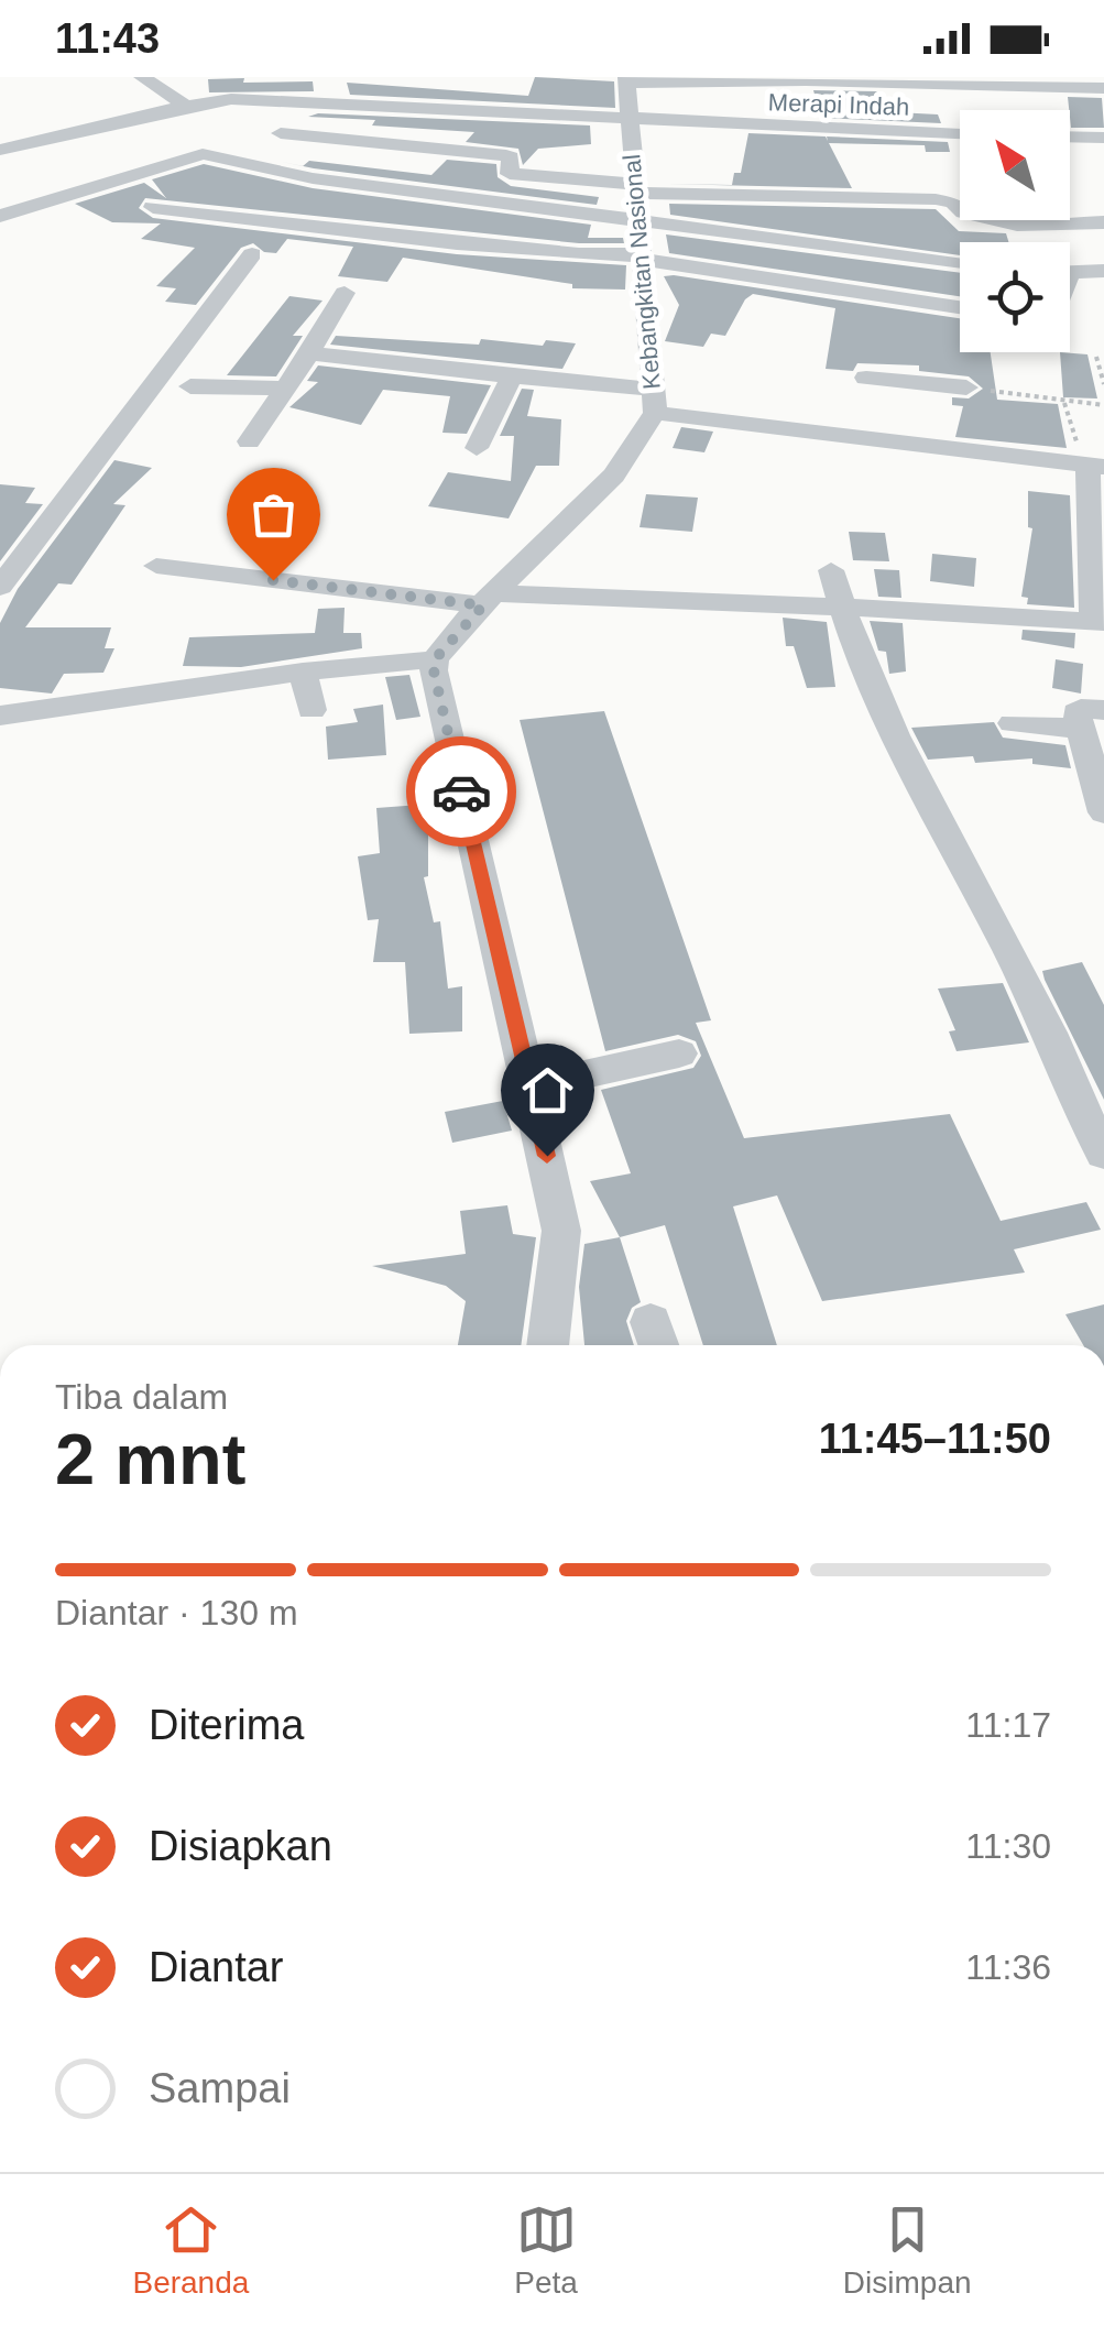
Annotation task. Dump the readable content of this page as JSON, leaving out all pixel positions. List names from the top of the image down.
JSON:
{
  "streets": {
    "street": ["Merapi Indah", "Kebangkitan Nasional"]
  },
  "crossings": [
    ["Merapi Indah", "Kebangkitan Nasional"]
  ],
  "north": "top left",
  "page": {
    "status": "11:43",
    "heading": ["2 mnt", "Tiba dalam", "11:45–11:50"],
    "bar": "Diantar · 130 m",
    "list": [
      ["Diterima", "11:17"],
      ["Disiapkan", "11:30"],
      ["Diantar", "11:36"],
      "Sampai"
    ],
    "tabs": ["Beranda", "Peta", "Disimpan"]
  }
}
